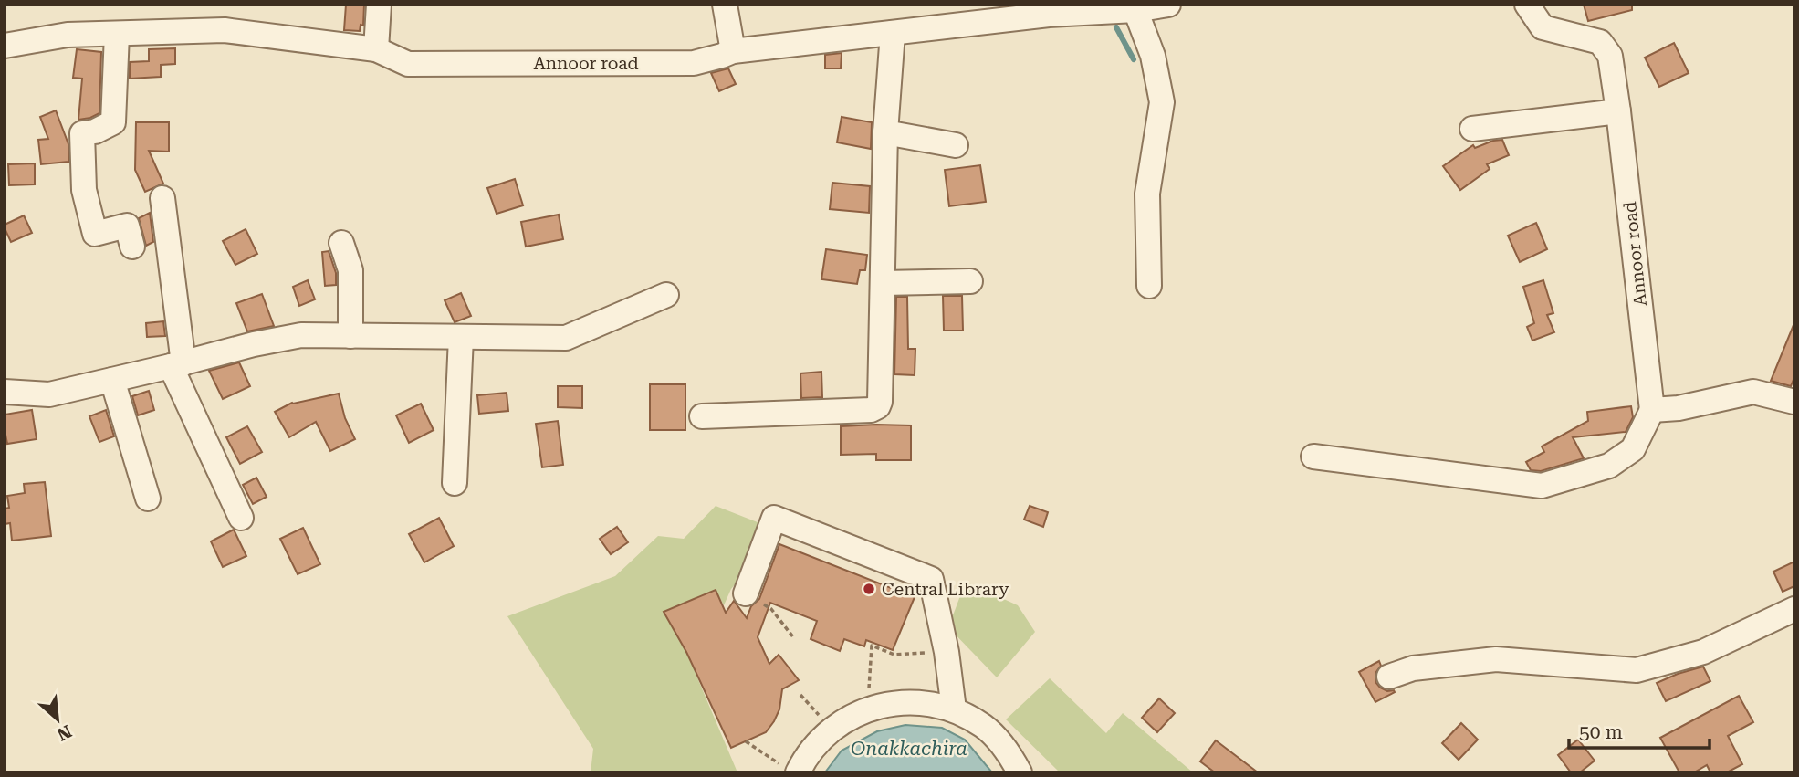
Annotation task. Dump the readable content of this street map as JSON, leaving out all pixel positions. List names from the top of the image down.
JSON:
{
  "streets": {
    "street": ["Annoor road"]
  },
  "water": ["Onakkachira"],
  "places": ["Central Library"],
  "scale_bar": "50 m",
  "north": "bottom right"
}
